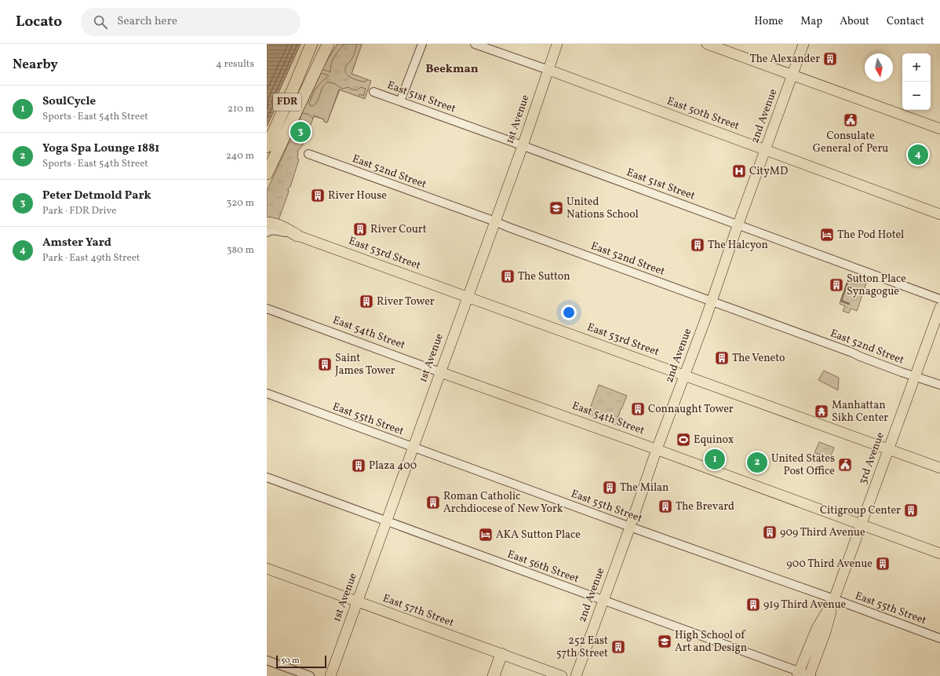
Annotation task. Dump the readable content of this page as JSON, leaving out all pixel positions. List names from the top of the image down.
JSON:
{
  "streets": {
    "highway": ["FDR"],
    "main road": [
      "East 50th Street",
      "2nd Avenue",
      "1st Avenue",
      "East 53rd Street",
      "East 54th Street",
      "3rd Avenue",
      "East 57th Street"
    ],
    "street": [
      "East 51st Street",
      "East 52nd Street",
      "East 55th Street",
      "East 56th Street"
    ]
  },
  "crossings": [
    ["East 51st Street", "2nd Avenue"],
    ["East 51st Street", "1st Avenue"],
    ["East 50th Street", "2nd Avenue"],
    ["East 50th Street", "1st Avenue"],
    ["2nd Avenue", "East 52nd Street"],
    ["2nd Avenue", "East 53rd Street"],
    ["2nd Avenue", "East 54th Street"],
    ["2nd Avenue", "East 55th Street"],
    ["2nd Avenue", "East 56th Street"],
    ["1st Avenue", "East 52nd Street"],
    ["1st Avenue", "East 53rd Street"],
    ["1st Avenue", "East 54th Street"],
    ["1st Avenue", "East 55th Street"],
    ["1st Avenue", "East 56th Street"],
    ["1st Avenue", "East 57th Street"],
    ["East 52nd Street", "3rd Avenue"],
    ["East 53rd Street", "3rd Avenue"],
    ["East 54th Street", "3rd Avenue"],
    ["East 55th Street", "3rd Avenue"],
    ["3rd Avenue", "East 56th Street"]
  ],
  "districts": ["Beekman"],
  "places": {
    "building": [
      "The Alexander",
      "River House",
      "River Court",
      "The Halcyon",
      "The Sutton",
      "Sutton Place Synagogue",
      "River Tower",
      "The Veneto",
      "Saint James Tower",
      "Connaught Tower",
      "Plaza 400",
      "The Milan",
      "Roman Catholic Archdiocese of New York",
      "The Brevard",
      "Citigroup Center",
      "909 Third Avenue",
      "900 Third Avenue",
      "919 Third Avenue",
      "252 East 57th Street"
    ],
    "public building": ["Consulate General of Peru", "United States Post Office"],
    "hospital": ["CityMD"],
    "school or university": ["United Nations School", "High School of Art and Design"],
    "hotel": ["The Pod Hotel", "AKA Sutton Place"],
    "temple": ["Manhattan Sikh Center"],
    "sports": ["Equinox"]
  },
  "scale_bar": "50 m",
  "north": "bottom",
  "page": {
    "header": "Locato",
    "search": "Search here",
    "nav": [
      "Home",
      "Map",
      "About",
      "Contact"
    ],
    "heading": ["Nearby", "4 results"],
    "map_buttons": ["+", "−"],
    "list": [
      {
        "mark": "1",
        "name": "SoulCycle",
        "note": "Sports · East 54th Street",
        "value": "210 m"
      },
      {
        "mark": "2",
        "name": "Yoga Spa Lounge 1881",
        "note": "Sports · East 54th Street",
        "value": "240 m"
      },
      {
        "mark": "3",
        "name": "Peter Detmold Park",
        "note": "Park · FDR Drive",
        "value": "320 m"
      },
      {
        "mark": "4",
        "name": "Amster Yard",
        "note": "Park · East 49th Street",
        "value": "380 m"
      }
    ],
    "pins": [
      "3",
      "4",
      "1",
      "2"
    ],
    "scale": "50 m"
  }
}
